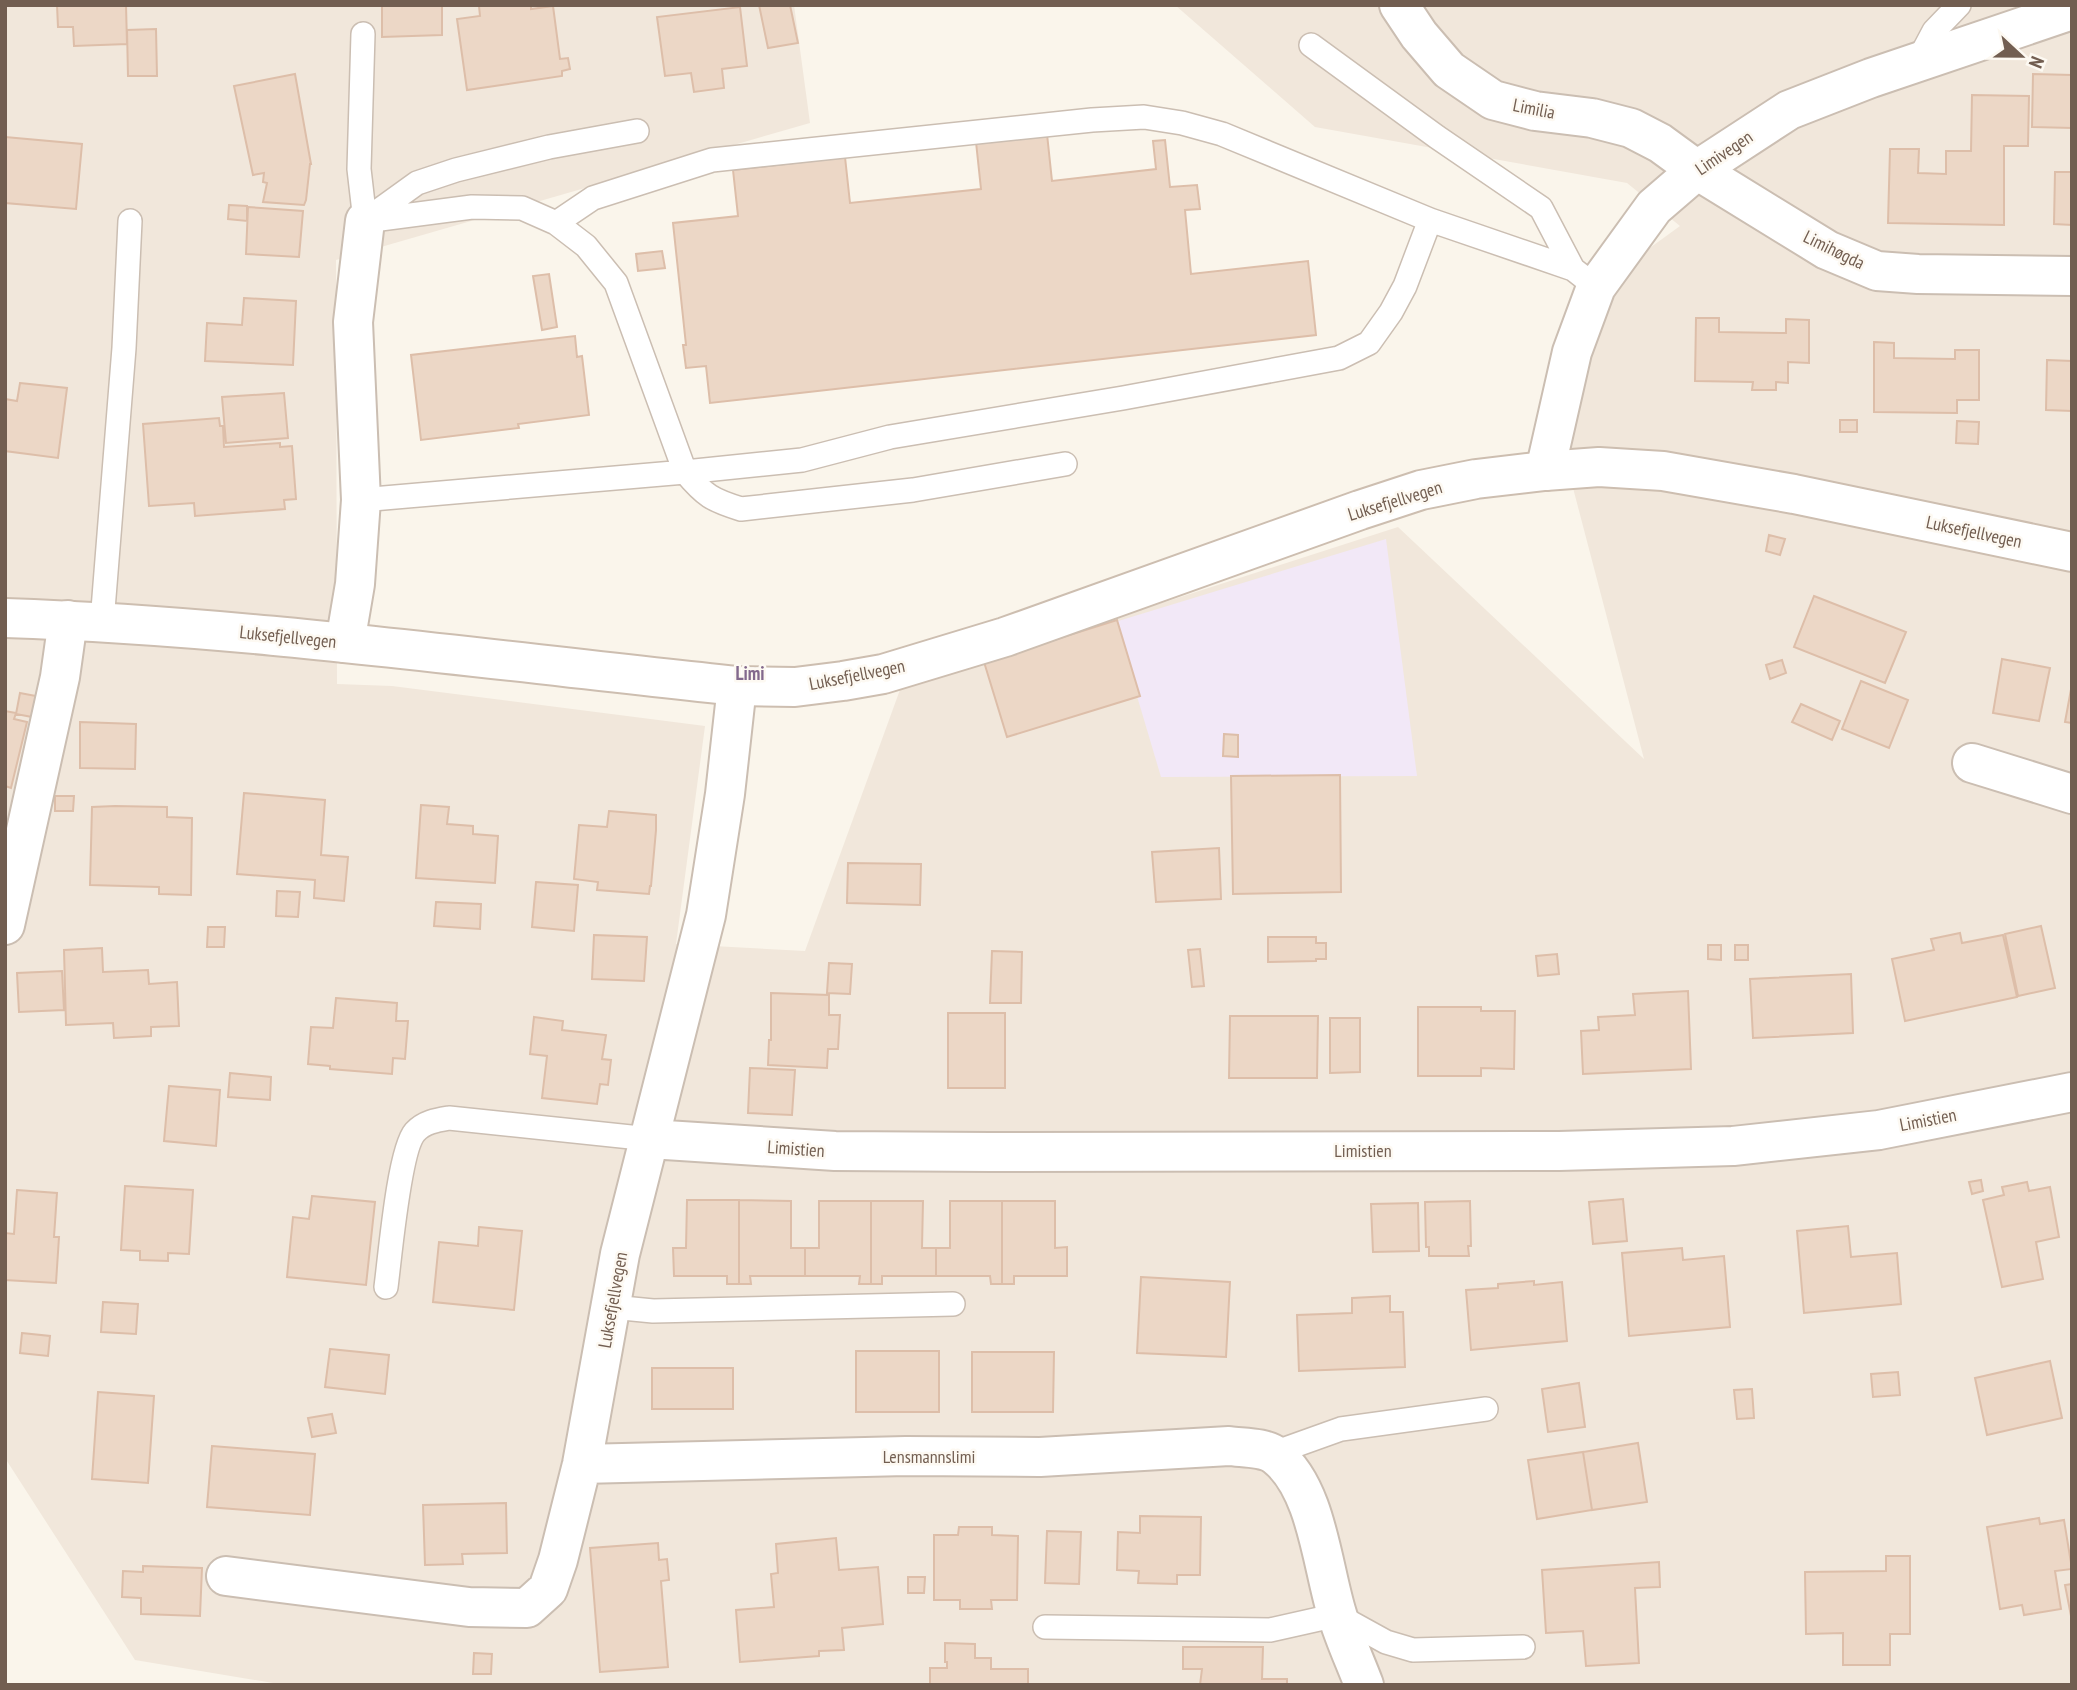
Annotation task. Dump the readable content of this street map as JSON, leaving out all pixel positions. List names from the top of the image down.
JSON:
{
  "streets": {
    "street": [
      "Limilia",
      "Limivegen",
      "Limihøgda",
      "Luksefjellvegen",
      "Limistien",
      "Lensmannslimi"
    ]
  },
  "crossings": [
    ["Limilia", "Limivegen"],
    ["Limilia", "Limihøgda"],
    ["Limivegen", "Limihøgda"],
    ["Limivegen", "Luksefjellvegen"],
    ["Luksefjellvegen", "Limistien"],
    ["Luksefjellvegen", "Lensmannslimi"]
  ],
  "districts": ["Limi"],
  "north": "right"
}
